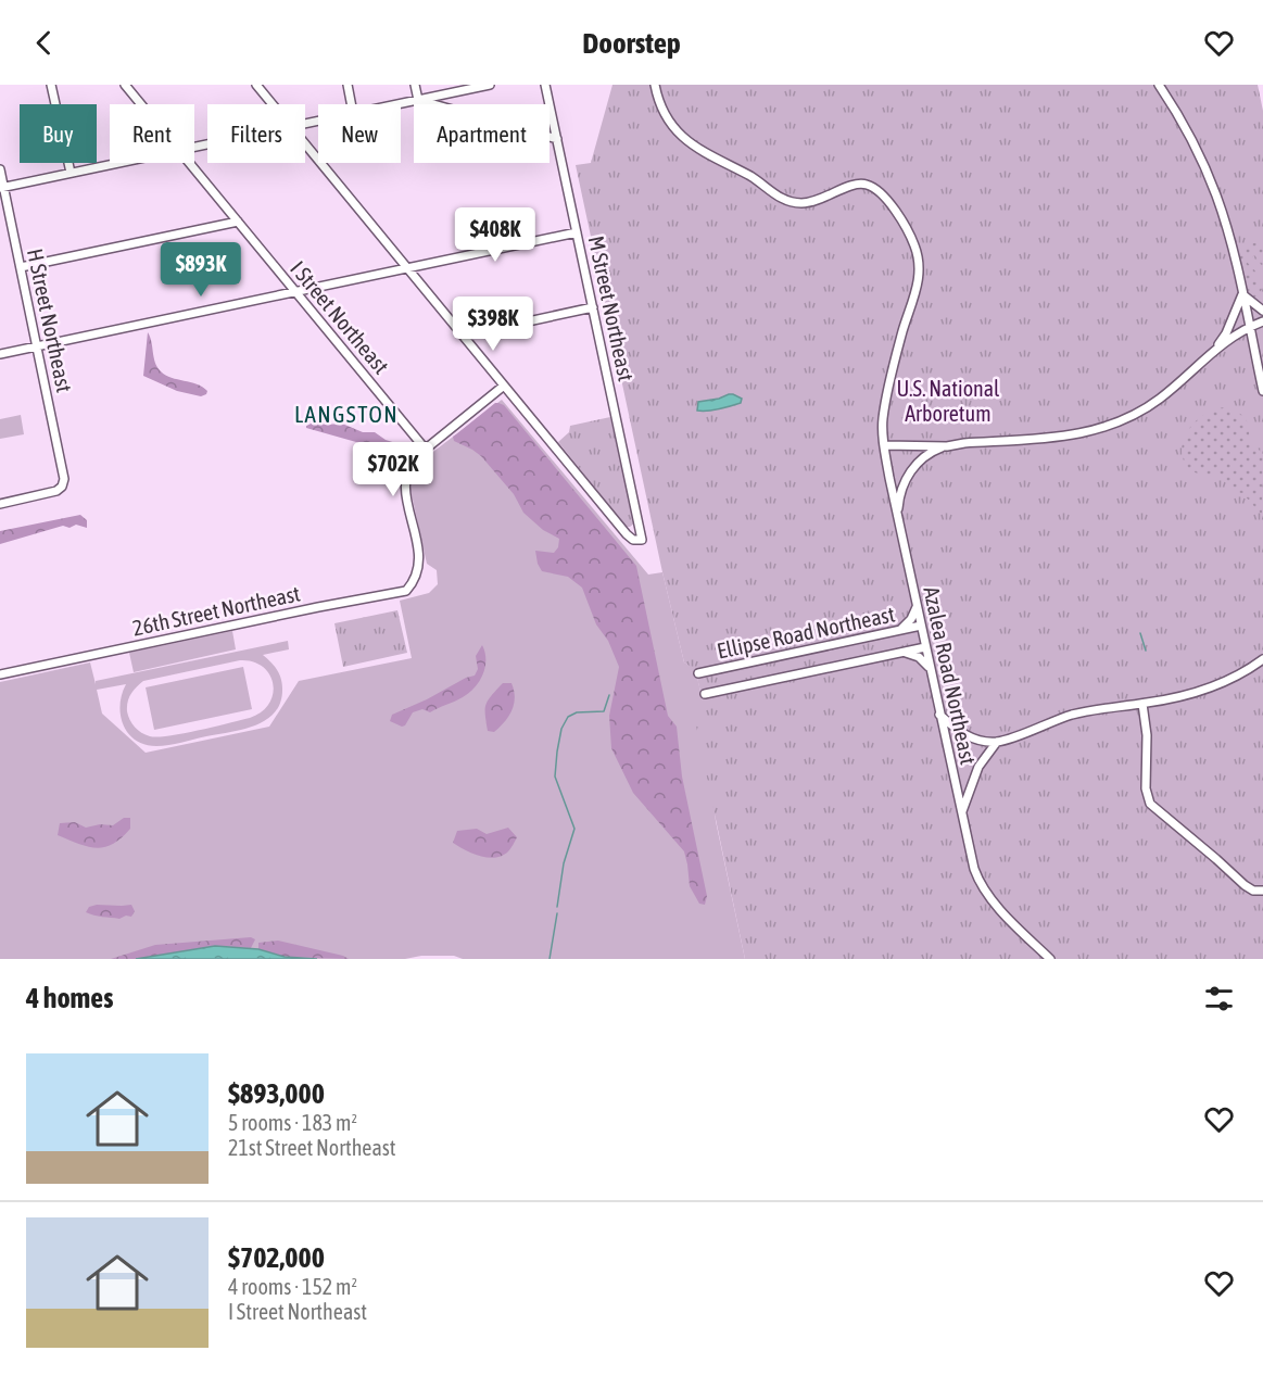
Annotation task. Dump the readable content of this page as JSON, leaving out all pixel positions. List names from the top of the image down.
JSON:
{
  "streets": {
    "street": [
      "M Street Northeast",
      "I Street Northeast",
      "H Street Northeast",
      "26th Street Northeast",
      "Ellipse Road Northeast",
      "Azalea Road Northeast"
    ]
  },
  "crossings": [
    ["I Street Northeast", "26th Street Northeast"],
    ["Ellipse Road Northeast", "Azalea Road Northeast"]
  ],
  "districts": ["LANGSTON"],
  "parks": ["U.S. National Arboretum"],
  "page": {
    "header": "Doorstep",
    "chip": [
      "Buy",
      "Rent",
      "Filters",
      "New",
      "Apartment"
    ],
    "price": [
      "$408K",
      "$893K",
      "$398K",
      "$702K"
    ],
    "heading": "4 homes",
    "list": [
      {
        "name": "$893,000",
        "note": "5 rooms · 183 m² · 21st Street Northeast"
      },
      {
        "name": "$702,000",
        "note": "4 rooms · 152 m² · I Street Northeast"
      }
    ]
  }
}
